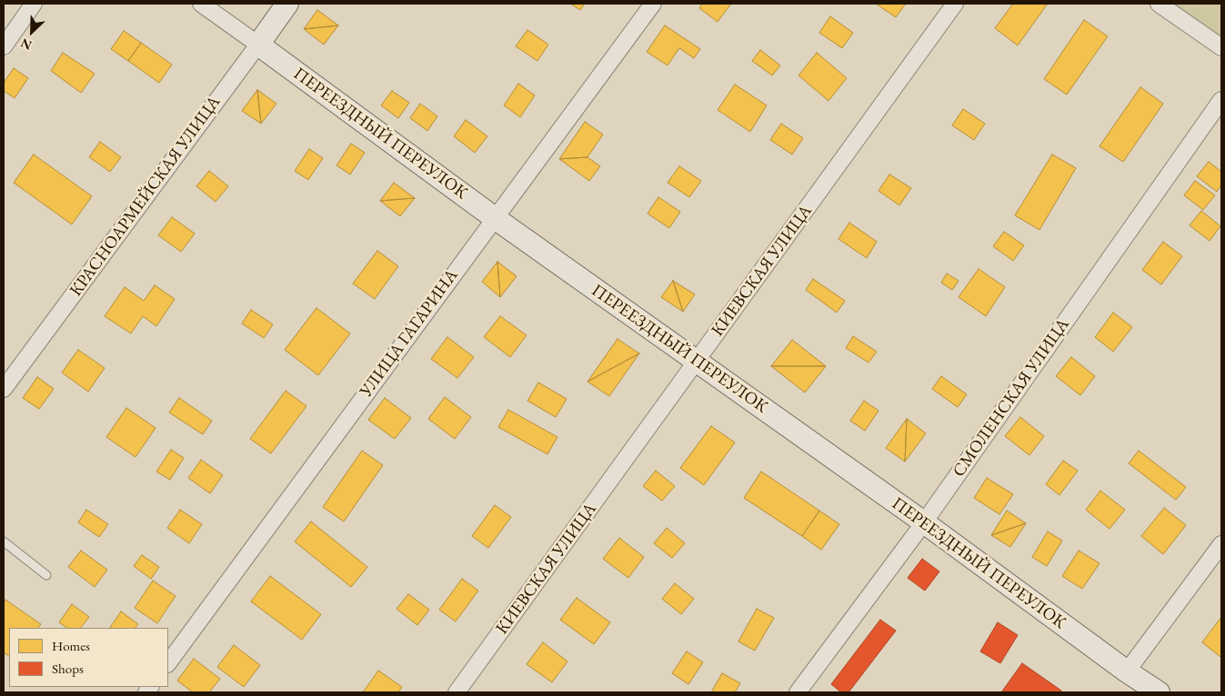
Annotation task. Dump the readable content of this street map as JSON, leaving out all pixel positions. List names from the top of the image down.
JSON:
{
  "streets": {
    "street": [
      "ПЕРЕЕЗДНЫЙ ПЕРЕУЛОК",
      "КРАСНОАРМЕЙСКАЯ УЛИЦА",
      "КИЕВСКАЯ УЛИЦА",
      "УЛИЦА ГАГАРИНА",
      "СМОЛЕНСКАЯ УЛИЦА"
    ]
  },
  "crossings": [
    ["ПЕРЕЕЗДНЫЙ ПЕРЕУЛОК", "КРАСНОАРМЕЙСКАЯ УЛИЦА"],
    ["ПЕРЕЕЗДНЫЙ ПЕРЕУЛОК", "КИЕВСКАЯ УЛИЦА"],
    ["ПЕРЕЕЗДНЫЙ ПЕРЕУЛОК", "УЛИЦА ГАГАРИНА"],
    ["ПЕРЕЕЗДНЫЙ ПЕРЕУЛОК", "СМОЛЕНСКАЯ УЛИЦА"]
  ],
  "legend": ["Homes", "Shops"],
  "north": "bottom left"
}
